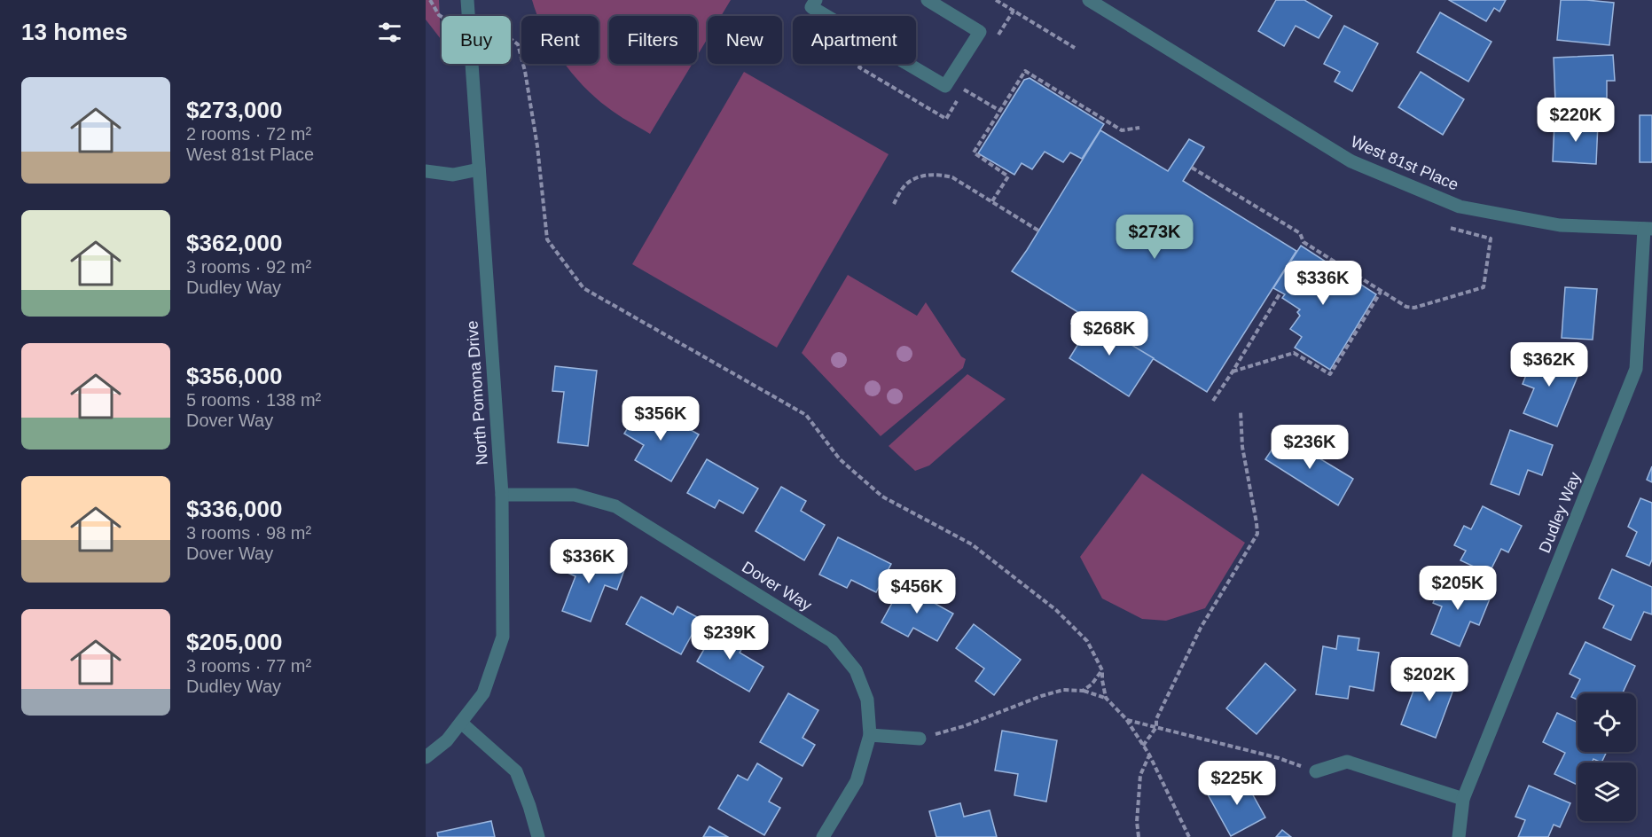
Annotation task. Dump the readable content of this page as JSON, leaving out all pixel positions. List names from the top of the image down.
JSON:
{
  "streets": {
    "street": [
      "West 81st Place",
      "North Pomona Drive",
      "Dudley Way",
      "Dover Way"
    ]
  },
  "crossings": [
    ["West 81st Place", "Dudley Way"],
    ["North Pomona Drive", "Dover Way"]
  ],
  "page": {
    "heading": "13 homes",
    "chip": [
      "Buy",
      "Rent",
      "Filters",
      "New",
      "Apartment"
    ],
    "list": [
      {
        "name": "$273,000",
        "note": "2 rooms · 72 m² · West 81st Place"
      },
      {
        "name": "$362,000",
        "note": "3 rooms · 92 m² · Dudley Way"
      },
      {
        "name": "$356,000",
        "note": "5 rooms · 138 m² · Dover Way"
      },
      {
        "name": "$336,000",
        "note": "3 rooms · 98 m² · Dover Way"
      },
      {
        "name": "$205,000",
        "note": "3 rooms · 77 m² · Dudley Way"
      }
    ],
    "price": [
      "$220K",
      "$273K",
      "$336K",
      "$268K",
      "$362K",
      "$356K",
      "$236K",
      "$336K",
      "$205K",
      "$456K",
      "$239K",
      "$202K",
      "$225K"
    ]
  }
}
